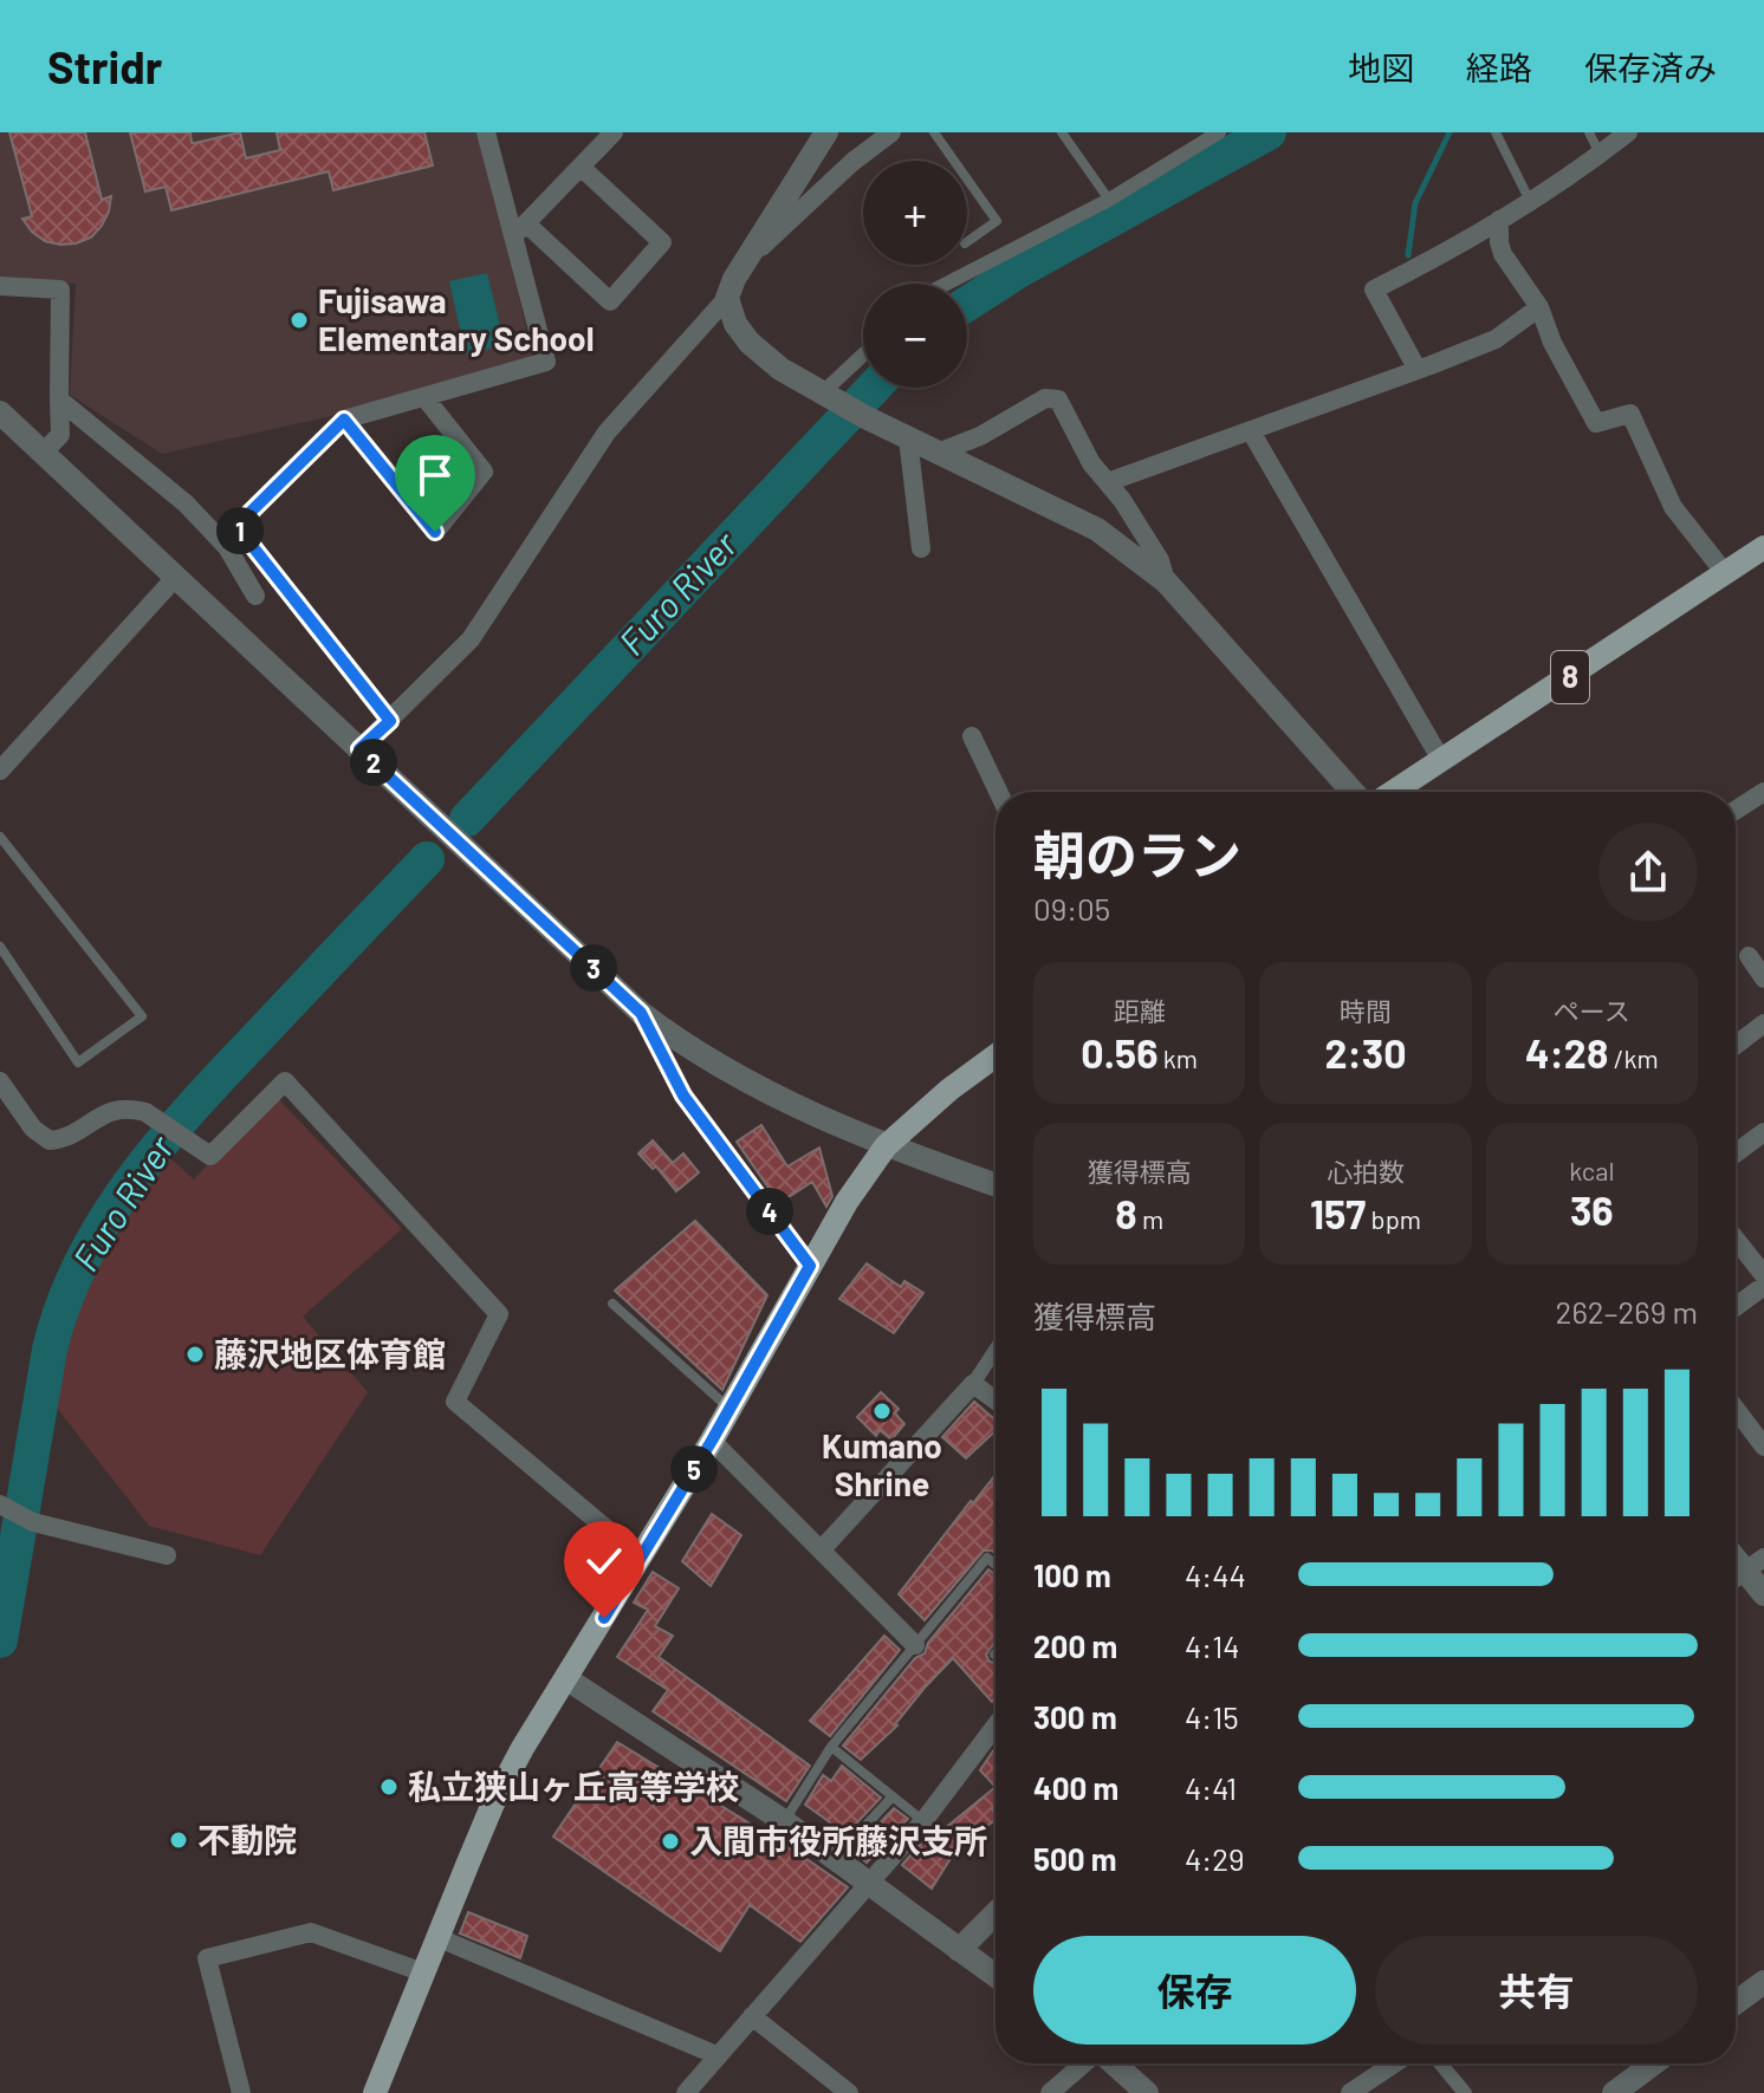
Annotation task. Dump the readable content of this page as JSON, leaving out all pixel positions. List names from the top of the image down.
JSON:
{
  "streets": {
    "main road": ["8"]
  },
  "water": ["Furo River"],
  "places": [
    "Fujisawa Elementary School",
    "藤沢地区体育館",
    "Kumano Shrine",
    "私立狭山ヶ丘高等学校",
    "不動院",
    "入間市役所藤沢支所"
  ],
  "page": {
    "header": "Stridr",
    "nav": ["地図", "経路", "保存済み"],
    "map_buttons": ["+", "−"],
    "pins": [
      "1",
      "2",
      "3",
      "4",
      "5"
    ],
    "heading": ["朝のラン", "09:05"],
    "stats": [
      ["距離", "0.56 km"],
      ["時間", "2:30"],
      ["ペース", "4:28 /km"],
      ["獲得標高", "8 m"],
      ["心拍数", "157 bpm"],
      ["kcal", "36"]
    ],
    "chart": ["獲得標高", "262–269 m"],
    "list": [
      {
        "name": "100 m",
        "note": "4:44"
      },
      {
        "name": "200 m",
        "note": "4:14"
      },
      {
        "name": "300 m",
        "note": "4:15"
      },
      {
        "name": "400 m",
        "note": "4:41"
      },
      {
        "name": "500 m",
        "note": "4:29"
      }
    ],
    "buttons": ["保存", "共有"]
  }
}
